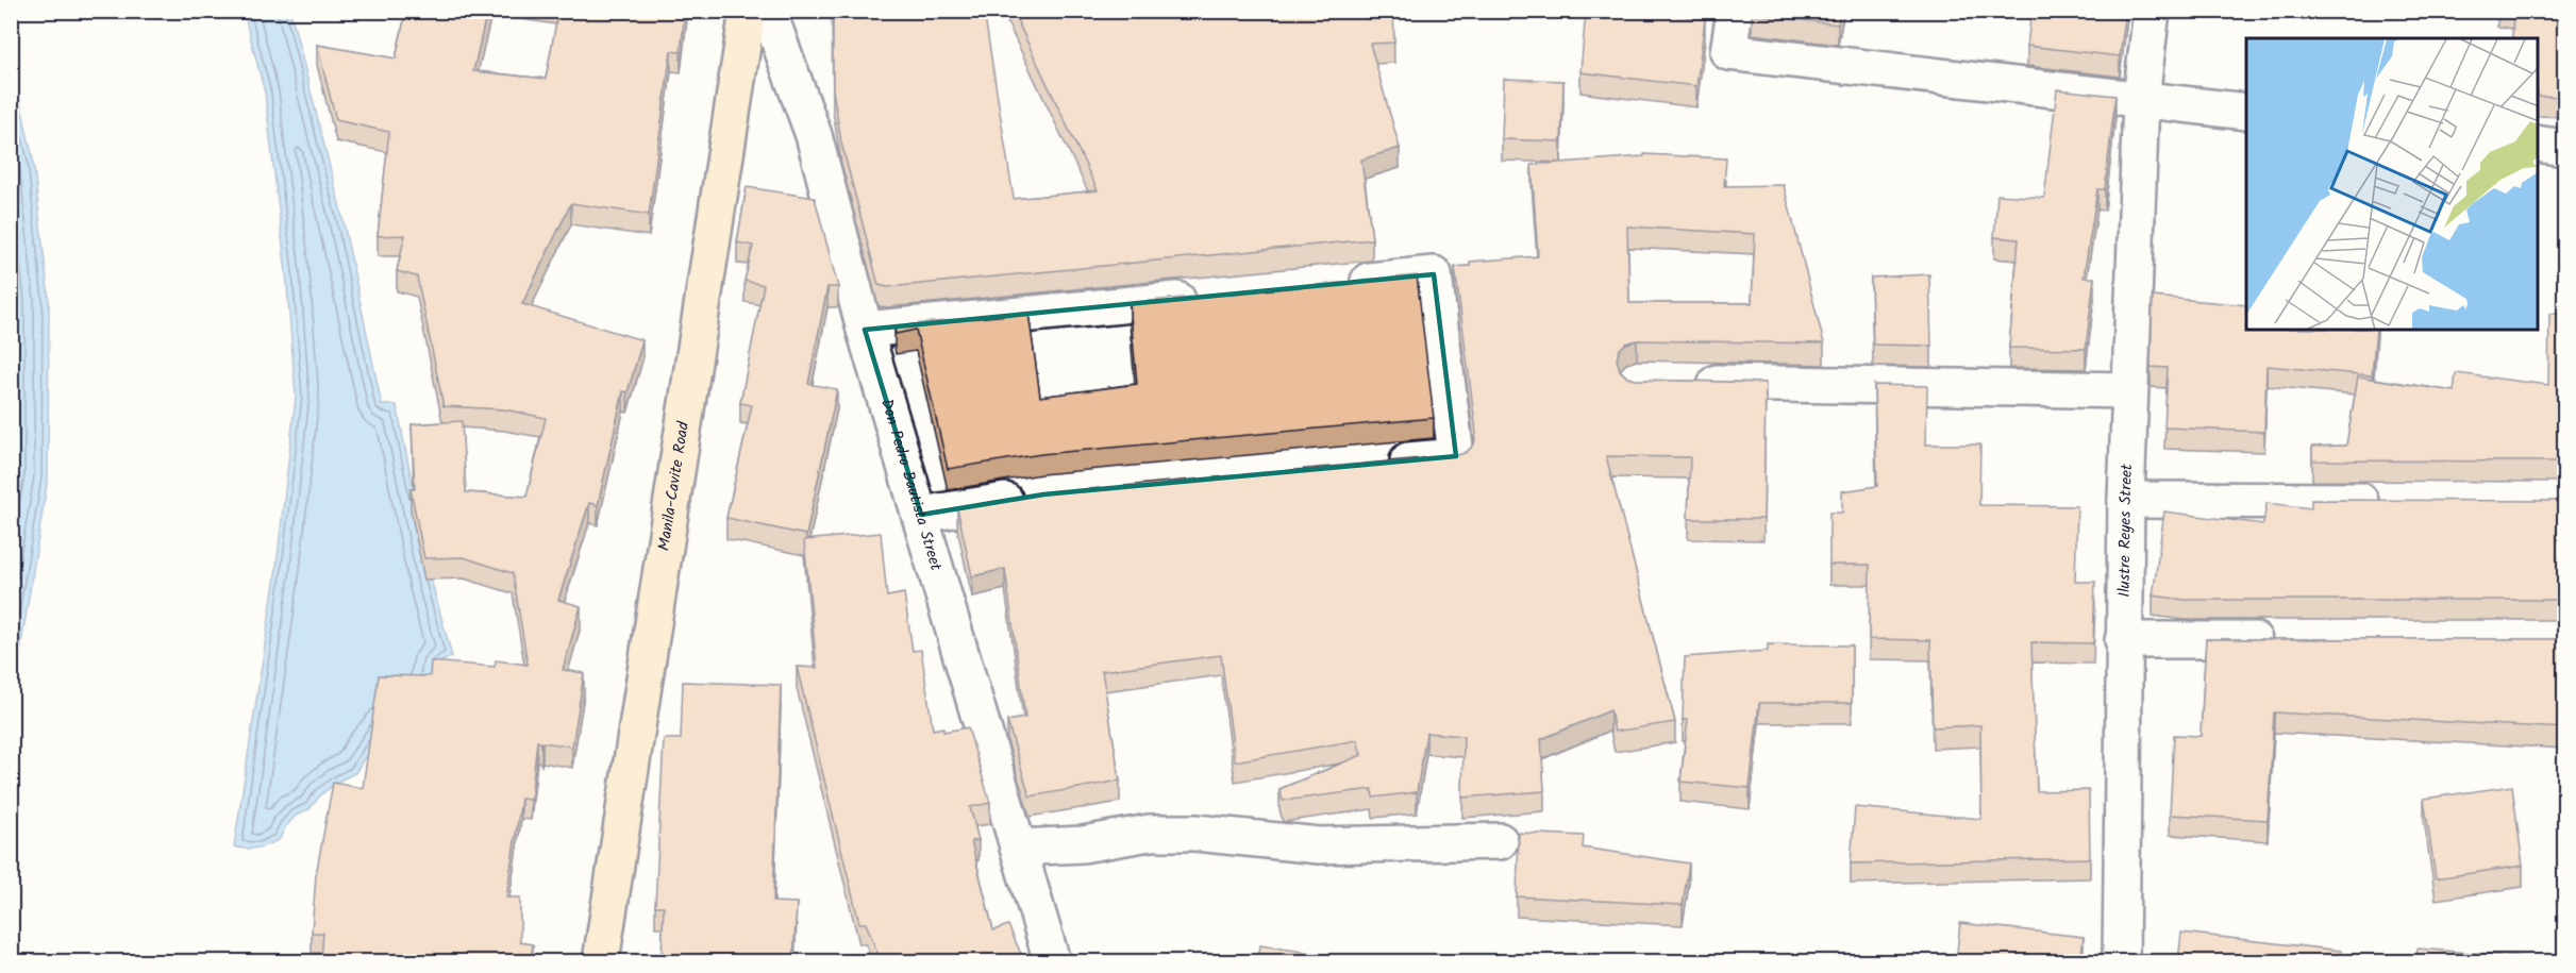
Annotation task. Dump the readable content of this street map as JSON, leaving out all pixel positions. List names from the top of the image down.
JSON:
{
  "streets": {
    "main road": ["Manila-Cavite Road"],
    "street": ["Don Pedro Bautista Street", "Ilustre Reyes Street"]
  }
}
